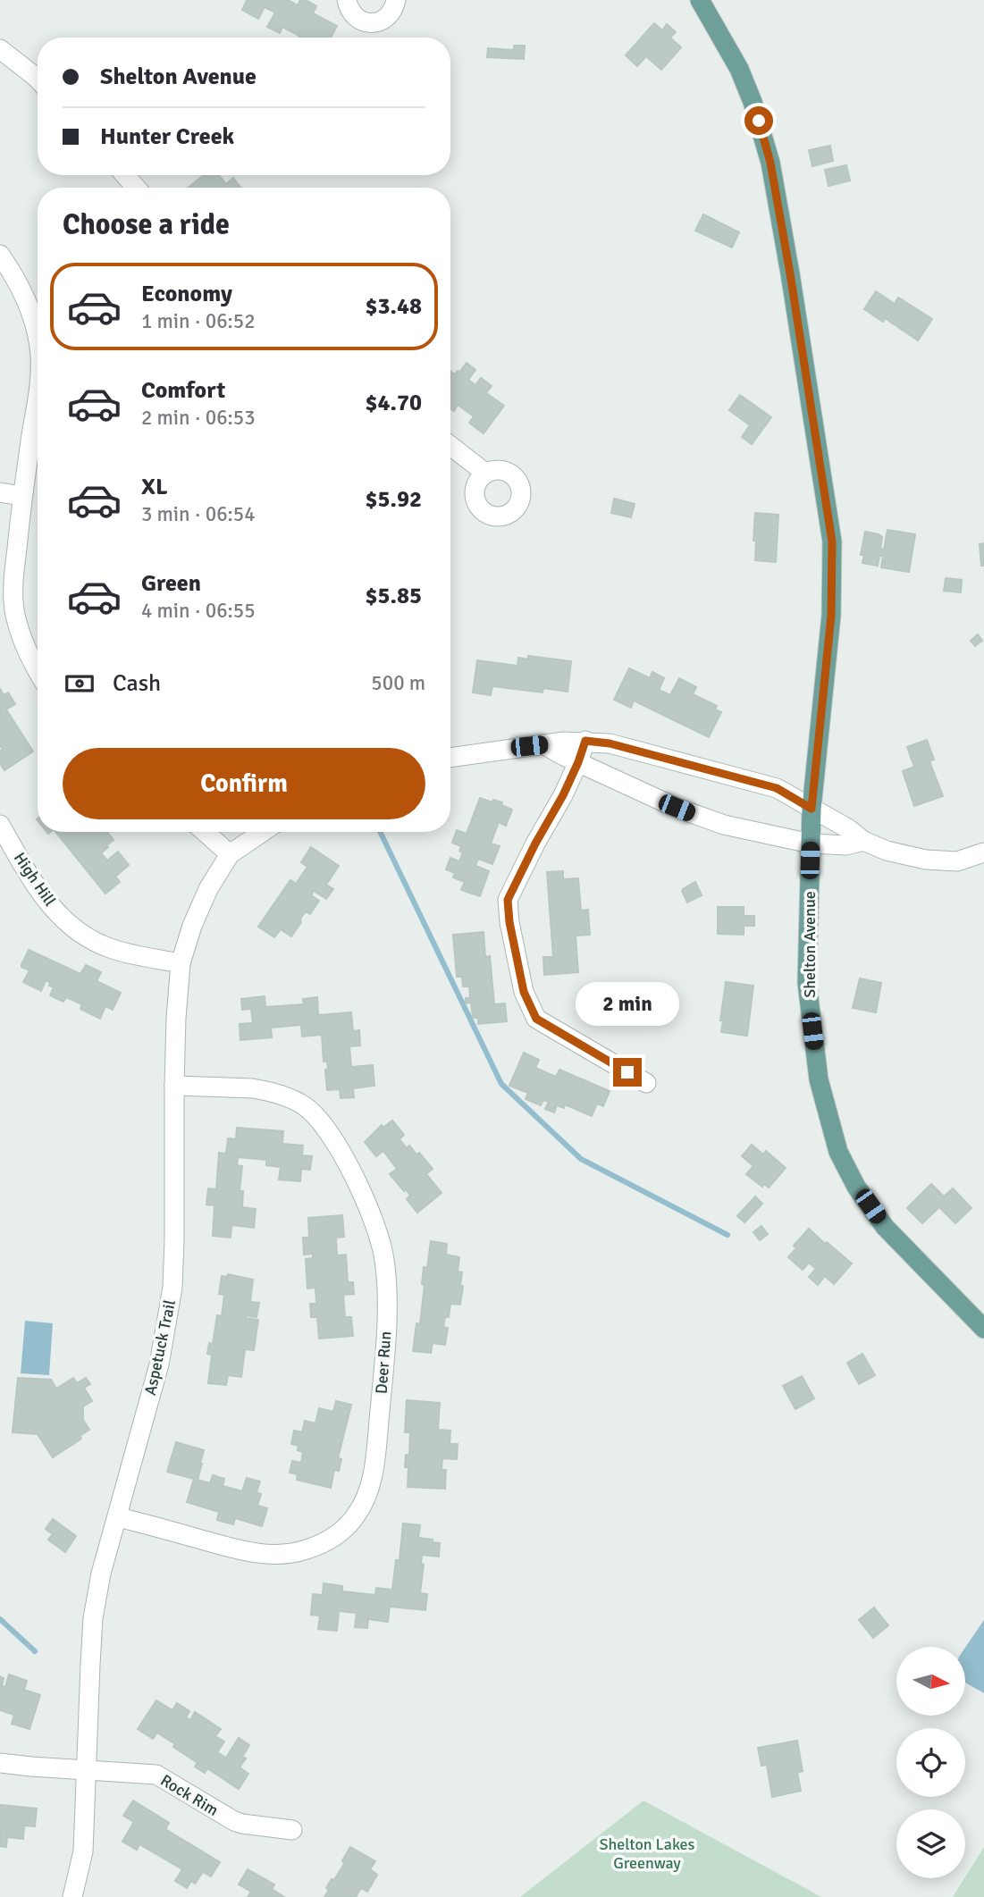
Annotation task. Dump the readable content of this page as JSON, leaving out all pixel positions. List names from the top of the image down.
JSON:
{
  "streets": {
    "main road": ["Shelton Avenue"],
    "street": [
      "High Hill",
      "Aspetuck Trail",
      "Deer Run",
      "Rock Rim"
    ]
  },
  "crossings": [
    ["High Hill", "Aspetuck Trail"],
    ["Aspetuck Trail", "Deer Run"],
    ["Aspetuck Trail", "Rock Rim"]
  ],
  "parks": ["Shelton Lakes Greenway"],
  "north": "right",
  "page": {
    "banner": ["Shelton Avenue", "Hunter Creek"],
    "heading": "Choose a ride",
    "list": [
      {
        "name": "Economy",
        "note": "1 min · 06:52",
        "value": "$3.48"
      },
      {
        "name": "Comfort",
        "note": "2 min · 06:53",
        "value": "$4.70"
      },
      {
        "name": "XL",
        "note": "3 min · 06:54",
        "value": "$5.92"
      },
      {
        "name": "Green",
        "note": "4 min · 06:55",
        "value": "$5.85"
      }
    ],
    "pay": ["Cash", "500 m"],
    "buttons": "Confirm",
    "bubble": "2 min"
  }
}
